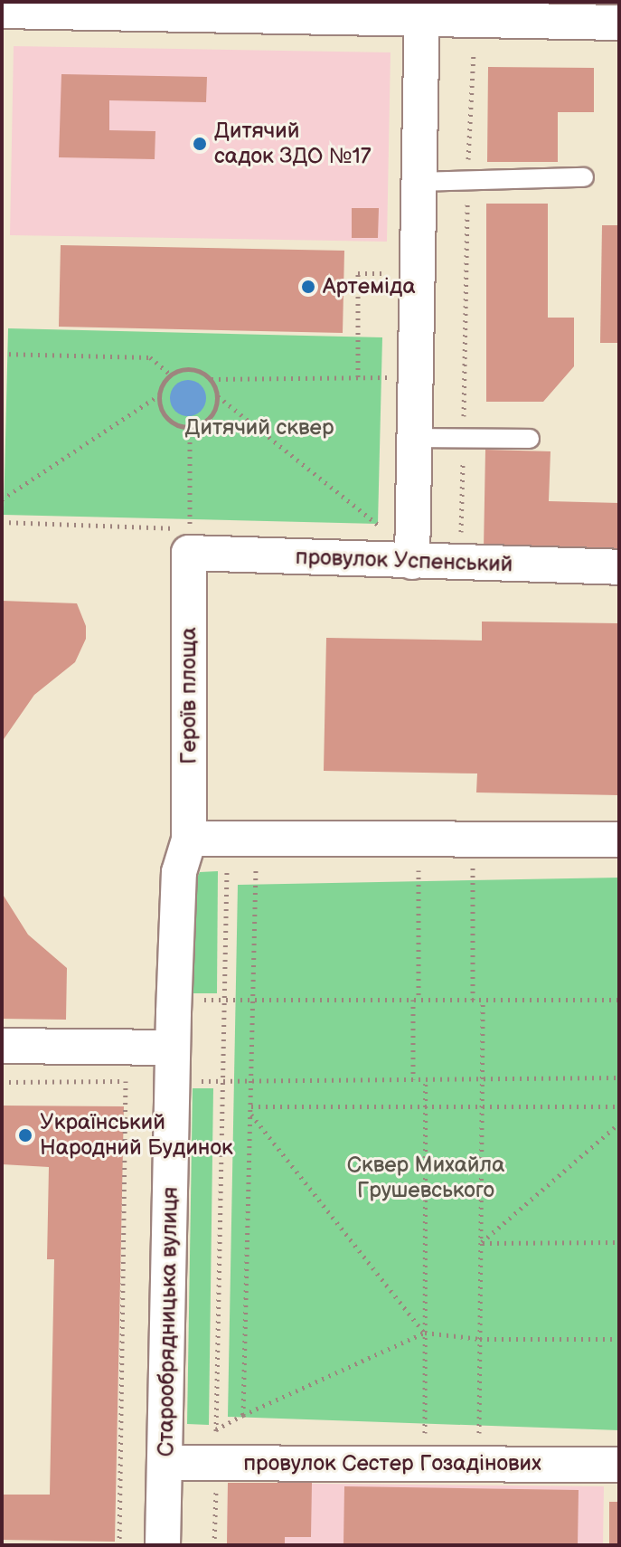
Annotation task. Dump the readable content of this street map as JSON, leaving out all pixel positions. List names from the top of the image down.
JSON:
{
  "streets": {
    "street": [
      "провулок Успенський",
      "Героїв площа",
      "Старообрядницька вулиця",
      "провулок Сестер Гозадінових"
    ]
  },
  "crossings": [
    ["провулок Успенський", "Героїв площа"],
    ["Героїв площа", "Старообрядницька вулиця"],
    ["Старообрядницька вулиця", "провулок Сестер Гозадінових"]
  ],
  "parks": ["Дитячий сквер", "Сквер Михайла Грушевського"],
  "places": ["Дитячий садок ЗДО №17", "Артеміда", "Український Народний Будинок"]
}
